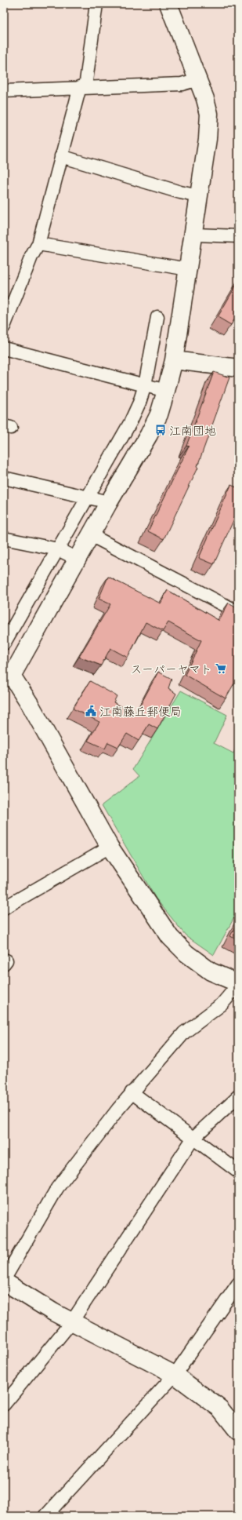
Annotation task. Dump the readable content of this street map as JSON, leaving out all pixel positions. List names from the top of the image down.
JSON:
{
  "places": {
    "bus stop": ["江南団地"],
    "supermarket": ["スーパーヤマト"],
    "public building": ["江南藤丘郵便局"]
  }
}
